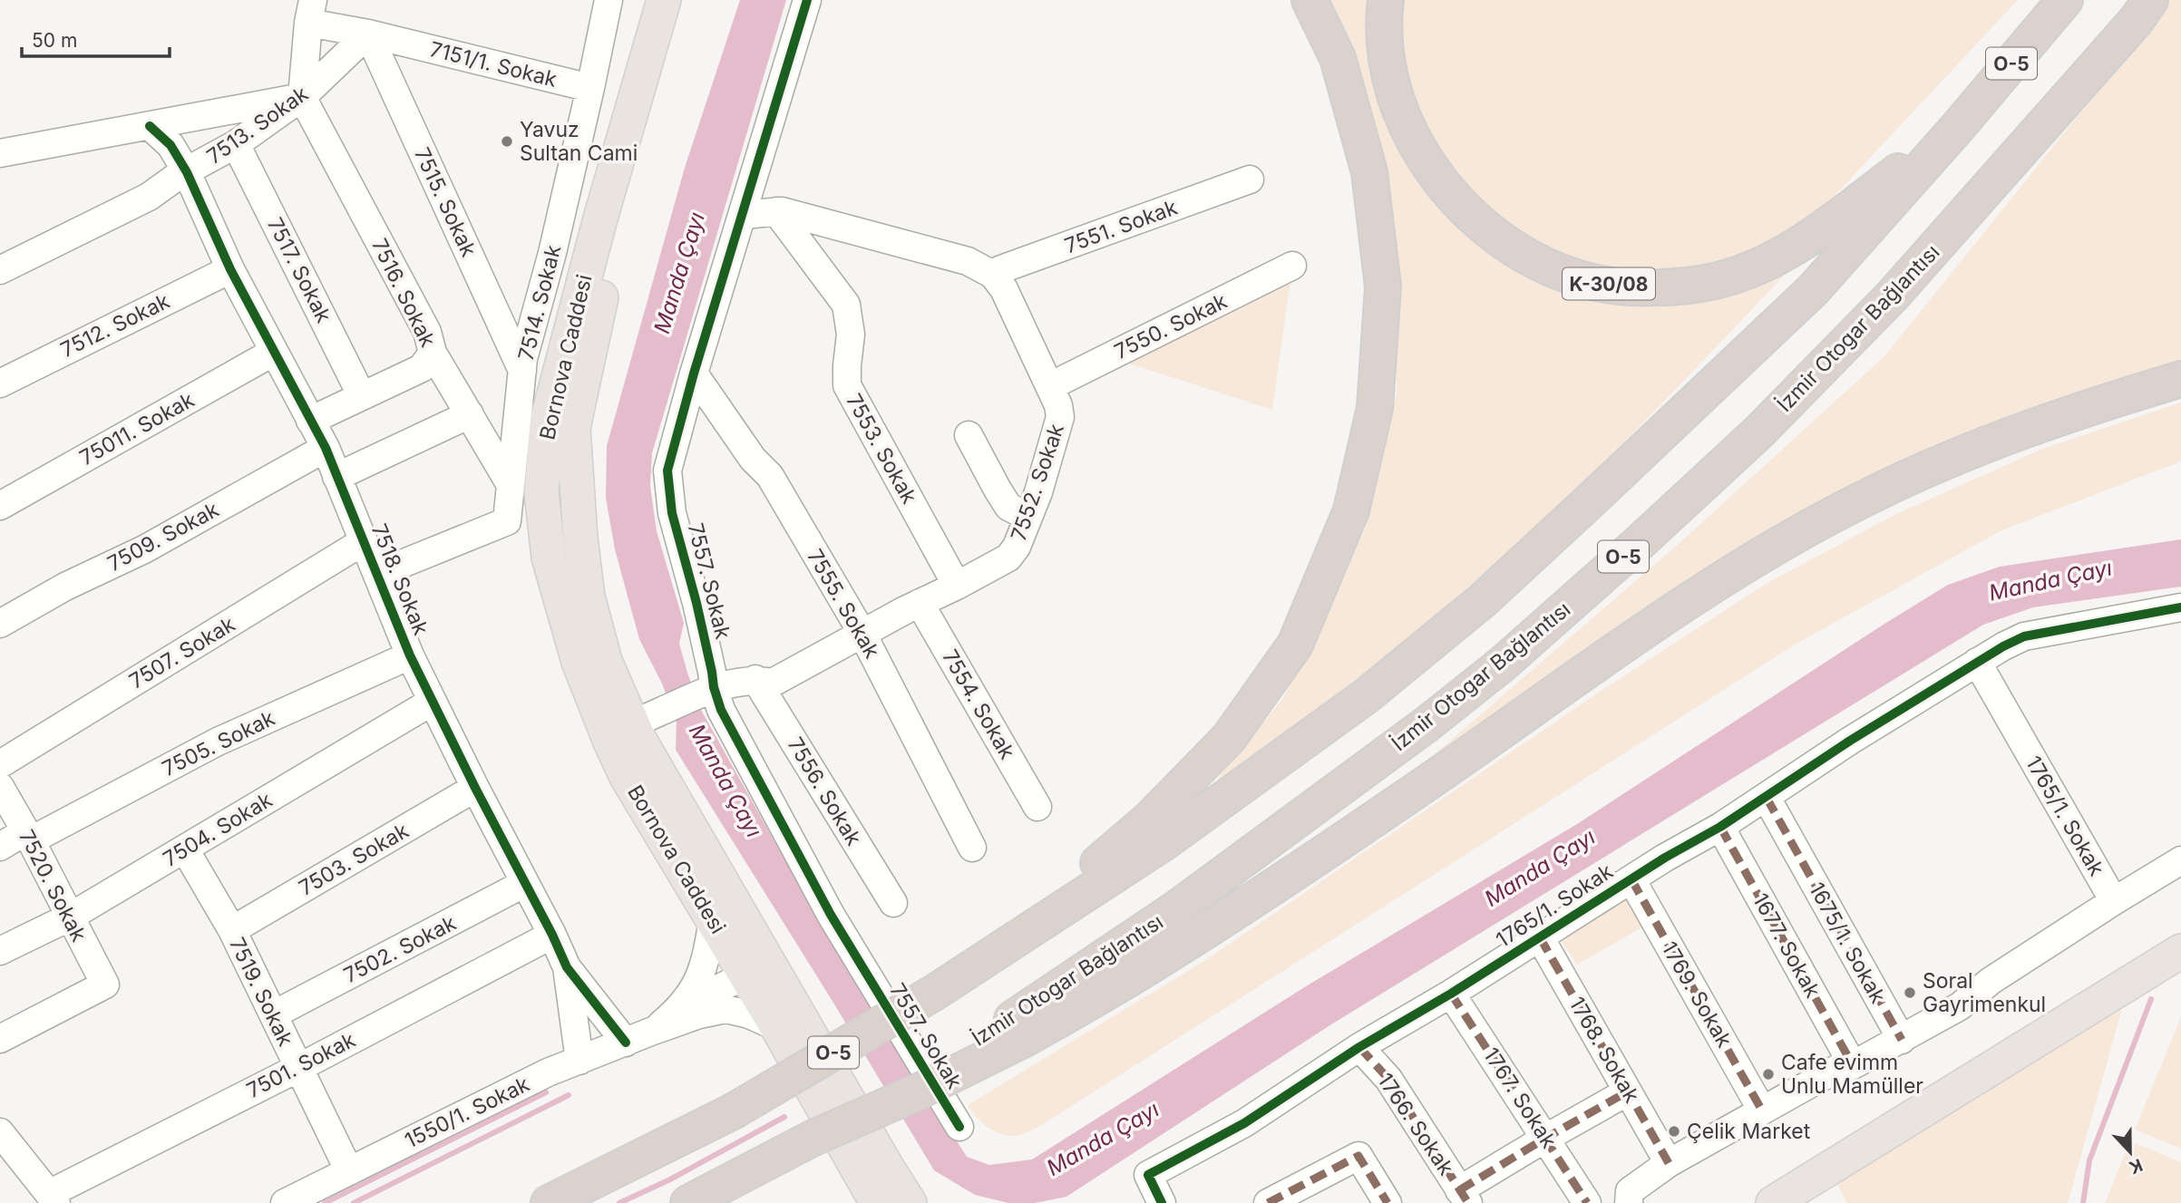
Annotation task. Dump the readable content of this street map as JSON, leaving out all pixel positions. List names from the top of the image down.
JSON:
{
  "streets": {
    "highway": ["O-5", "K-30/08", "İzmir Otogar Bağlantısı"],
    "main road": ["Bornova Caddesi"],
    "street": [
      "7151/1. Sokak",
      "7513. Sokak",
      "7515. Sokak",
      "7551. Sokak",
      "7517. Sokak",
      "7516. Sokak",
      "7514. Sokak",
      "7512. Sokak",
      "7550. Sokak",
      "75011. Sokak",
      "7553. Sokak",
      "7552. Sokak",
      "7509. Sokak",
      "7518. Sokak",
      "7557. Sokak",
      "7555. Sokak",
      "7507. Sokak",
      "7554. Sokak",
      "7505. Sokak",
      "7556. Sokak",
      "1765/1. Sokak",
      "7504. Sokak",
      "7503. Sokak",
      "7520. Sokak",
      "1675/1. Sokak",
      "1677. Sokak",
      "7502. Sokak",
      "7519. Sokak",
      "1769. Sokak",
      "1768. Sokak",
      "7501. Sokak",
      "1767. Sokak",
      "1550/1. Sokak",
      "1766. Sokak"
    ]
  },
  "crossings": [
    ["O-5", "K-30/08"],
    ["7151/1. Sokak", "7513. Sokak"],
    ["7151/1. Sokak", "7515. Sokak"],
    ["7151/1. Sokak", "7514. Sokak"],
    ["7513. Sokak", "7515. Sokak"],
    ["7513. Sokak", "7517. Sokak"],
    ["7513. Sokak", "7516. Sokak"],
    ["7513. Sokak", "7518. Sokak"],
    ["7515. Sokak", "7514. Sokak"],
    ["7551. Sokak", "7552. Sokak"],
    ["7516. Sokak", "7514. Sokak"],
    ["7514. Sokak", "7518. Sokak"],
    ["7512. Sokak", "7518. Sokak"],
    ["7550. Sokak", "7552. Sokak"],
    ["İzmir Otogar Bağlantısı", "Bornova Caddesi"],
    ["Bornova Caddesi", "7552. Sokak"],
    ["Bornova Caddesi", "1550/1. Sokak"],
    ["75011. Sokak", "7518. Sokak"],
    ["7553. Sokak", "7552. Sokak"],
    ["7552. Sokak", "7557. Sokak"],
    ["7552. Sokak", "7555. Sokak"],
    ["7552. Sokak", "7554. Sokak"],
    ["7552. Sokak", "7556. Sokak"],
    ["7509. Sokak", "7518. Sokak"],
    ["7518. Sokak", "7507. Sokak"],
    ["7518. Sokak", "7505. Sokak"],
    ["7518. Sokak", "7504. Sokak"],
    ["7518. Sokak", "7503. Sokak"],
    ["7518. Sokak", "7502. Sokak"],
    ["7518. Sokak", "7501. Sokak"],
    ["7518. Sokak", "1550/1. Sokak"],
    ["7557. Sokak", "7555. Sokak"],
    ["7505. Sokak", "7520. Sokak"],
    ["1765/1. Sokak", "1675/1. Sokak"],
    ["1765/1. Sokak", "1677. Sokak"],
    ["1765/1. Sokak", "1769. Sokak"],
    ["1765/1. Sokak", "1768. Sokak"],
    ["1765/1. Sokak", "1767. Sokak"],
    ["1765/1. Sokak", "1766. Sokak"],
    ["7504. Sokak", "7520. Sokak"],
    ["7504. Sokak", "7519. Sokak"],
    ["7503. Sokak", "7519. Sokak"],
    ["7502. Sokak", "7519. Sokak"],
    ["7519. Sokak", "7501. Sokak"],
    ["7519. Sokak", "1550/1. Sokak"]
  ],
  "water": ["Manda Çayı"],
  "places": [
    "Yavuz Sultan Cami",
    "Soral Gayrimenkul",
    "Cafe evimm Unlu Mamüller",
    "Çelik Market"
  ],
  "scale_bar": "50 m",
  "north": "bottom"
}
